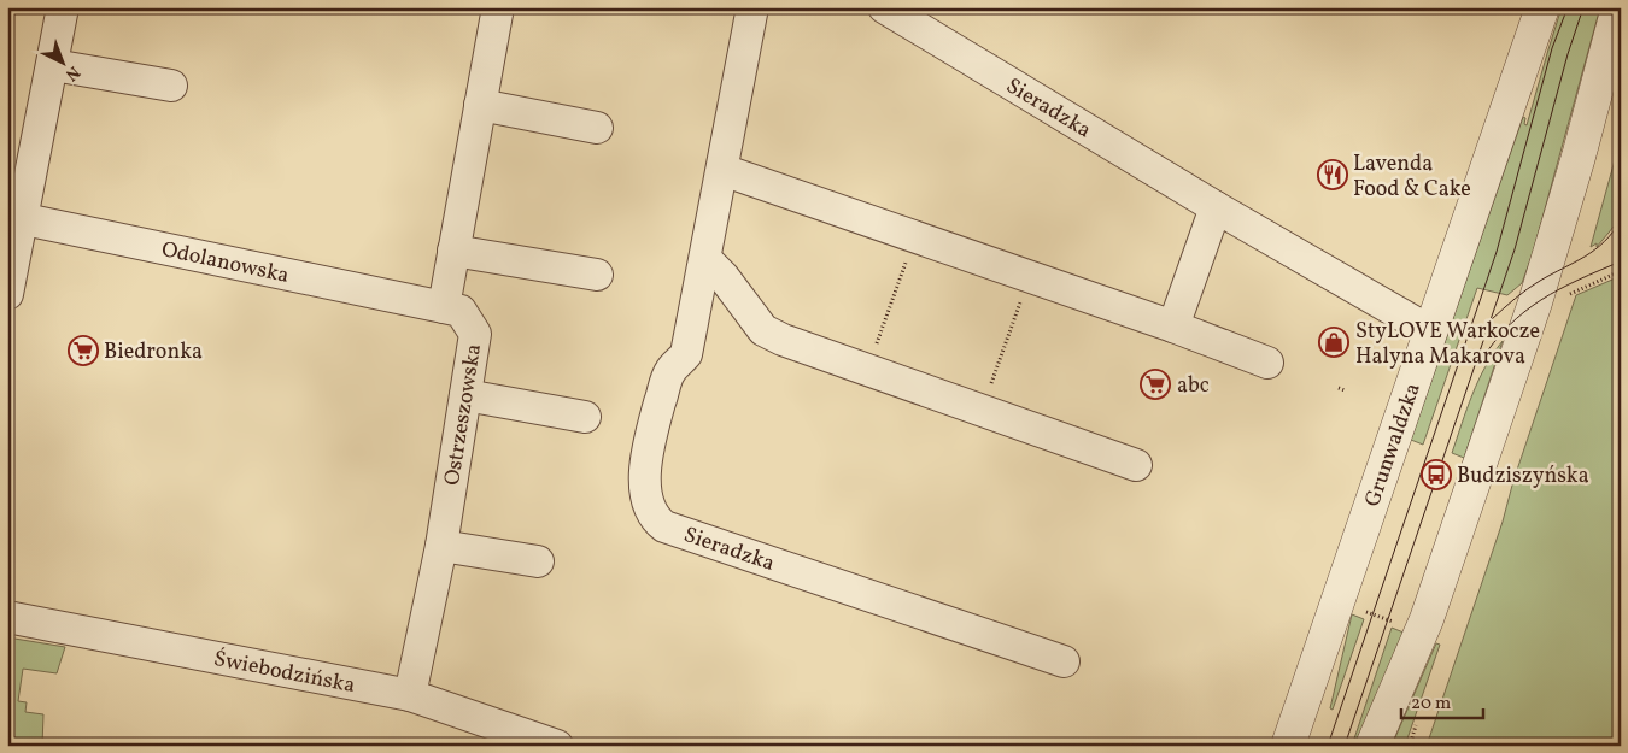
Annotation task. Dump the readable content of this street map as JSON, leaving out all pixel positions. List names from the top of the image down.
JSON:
{
  "streets": {
    "street": [
      "Sieradzka",
      "Odolanowska",
      "Ostrzeszowska",
      "Grunwaldzka",
      "Świebodzińska"
    ]
  },
  "crossings": [
    ["Sieradzka", "Grunwaldzka"],
    ["Odolanowska", "Ostrzeszowska"],
    ["Ostrzeszowska", "Świebodzińska"]
  ],
  "places": {
    "restaurant": ["Lavenda Food & Cake"],
    "shop": ["StyLOVE Warkocze Halyna Makarova"],
    "supermarket": ["Biedronka", "abc"],
    "bus stop": ["Budziszyńska"]
  },
  "scale_bar": "20 m",
  "north": "bottom right"
}
